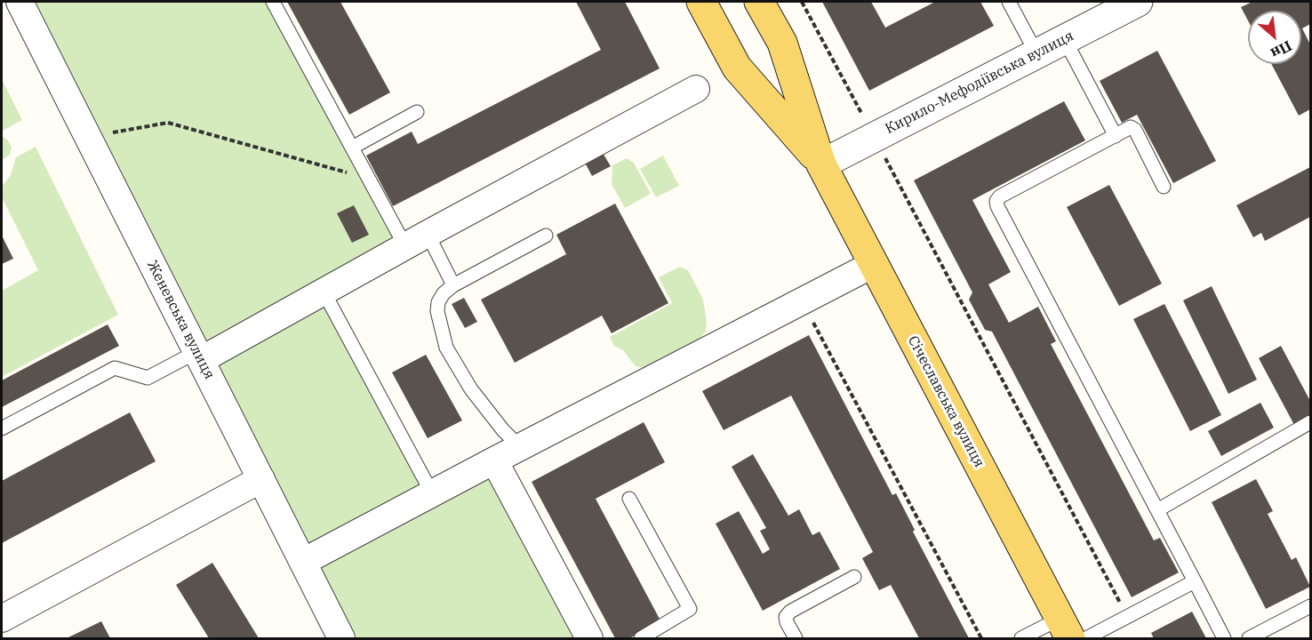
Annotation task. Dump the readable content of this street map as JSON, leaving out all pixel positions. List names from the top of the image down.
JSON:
{
  "streets": {
    "main road": ["Січеславська вулиця"],
    "street": ["Кирило-Мефодіївська вулиця", "Женевська вулиця"]
  },
  "crossings": [
    ["Кирило-Мефодіївська вулиця", "Січеславська вулиця"]
  ],
  "north": "bottom right"
}
